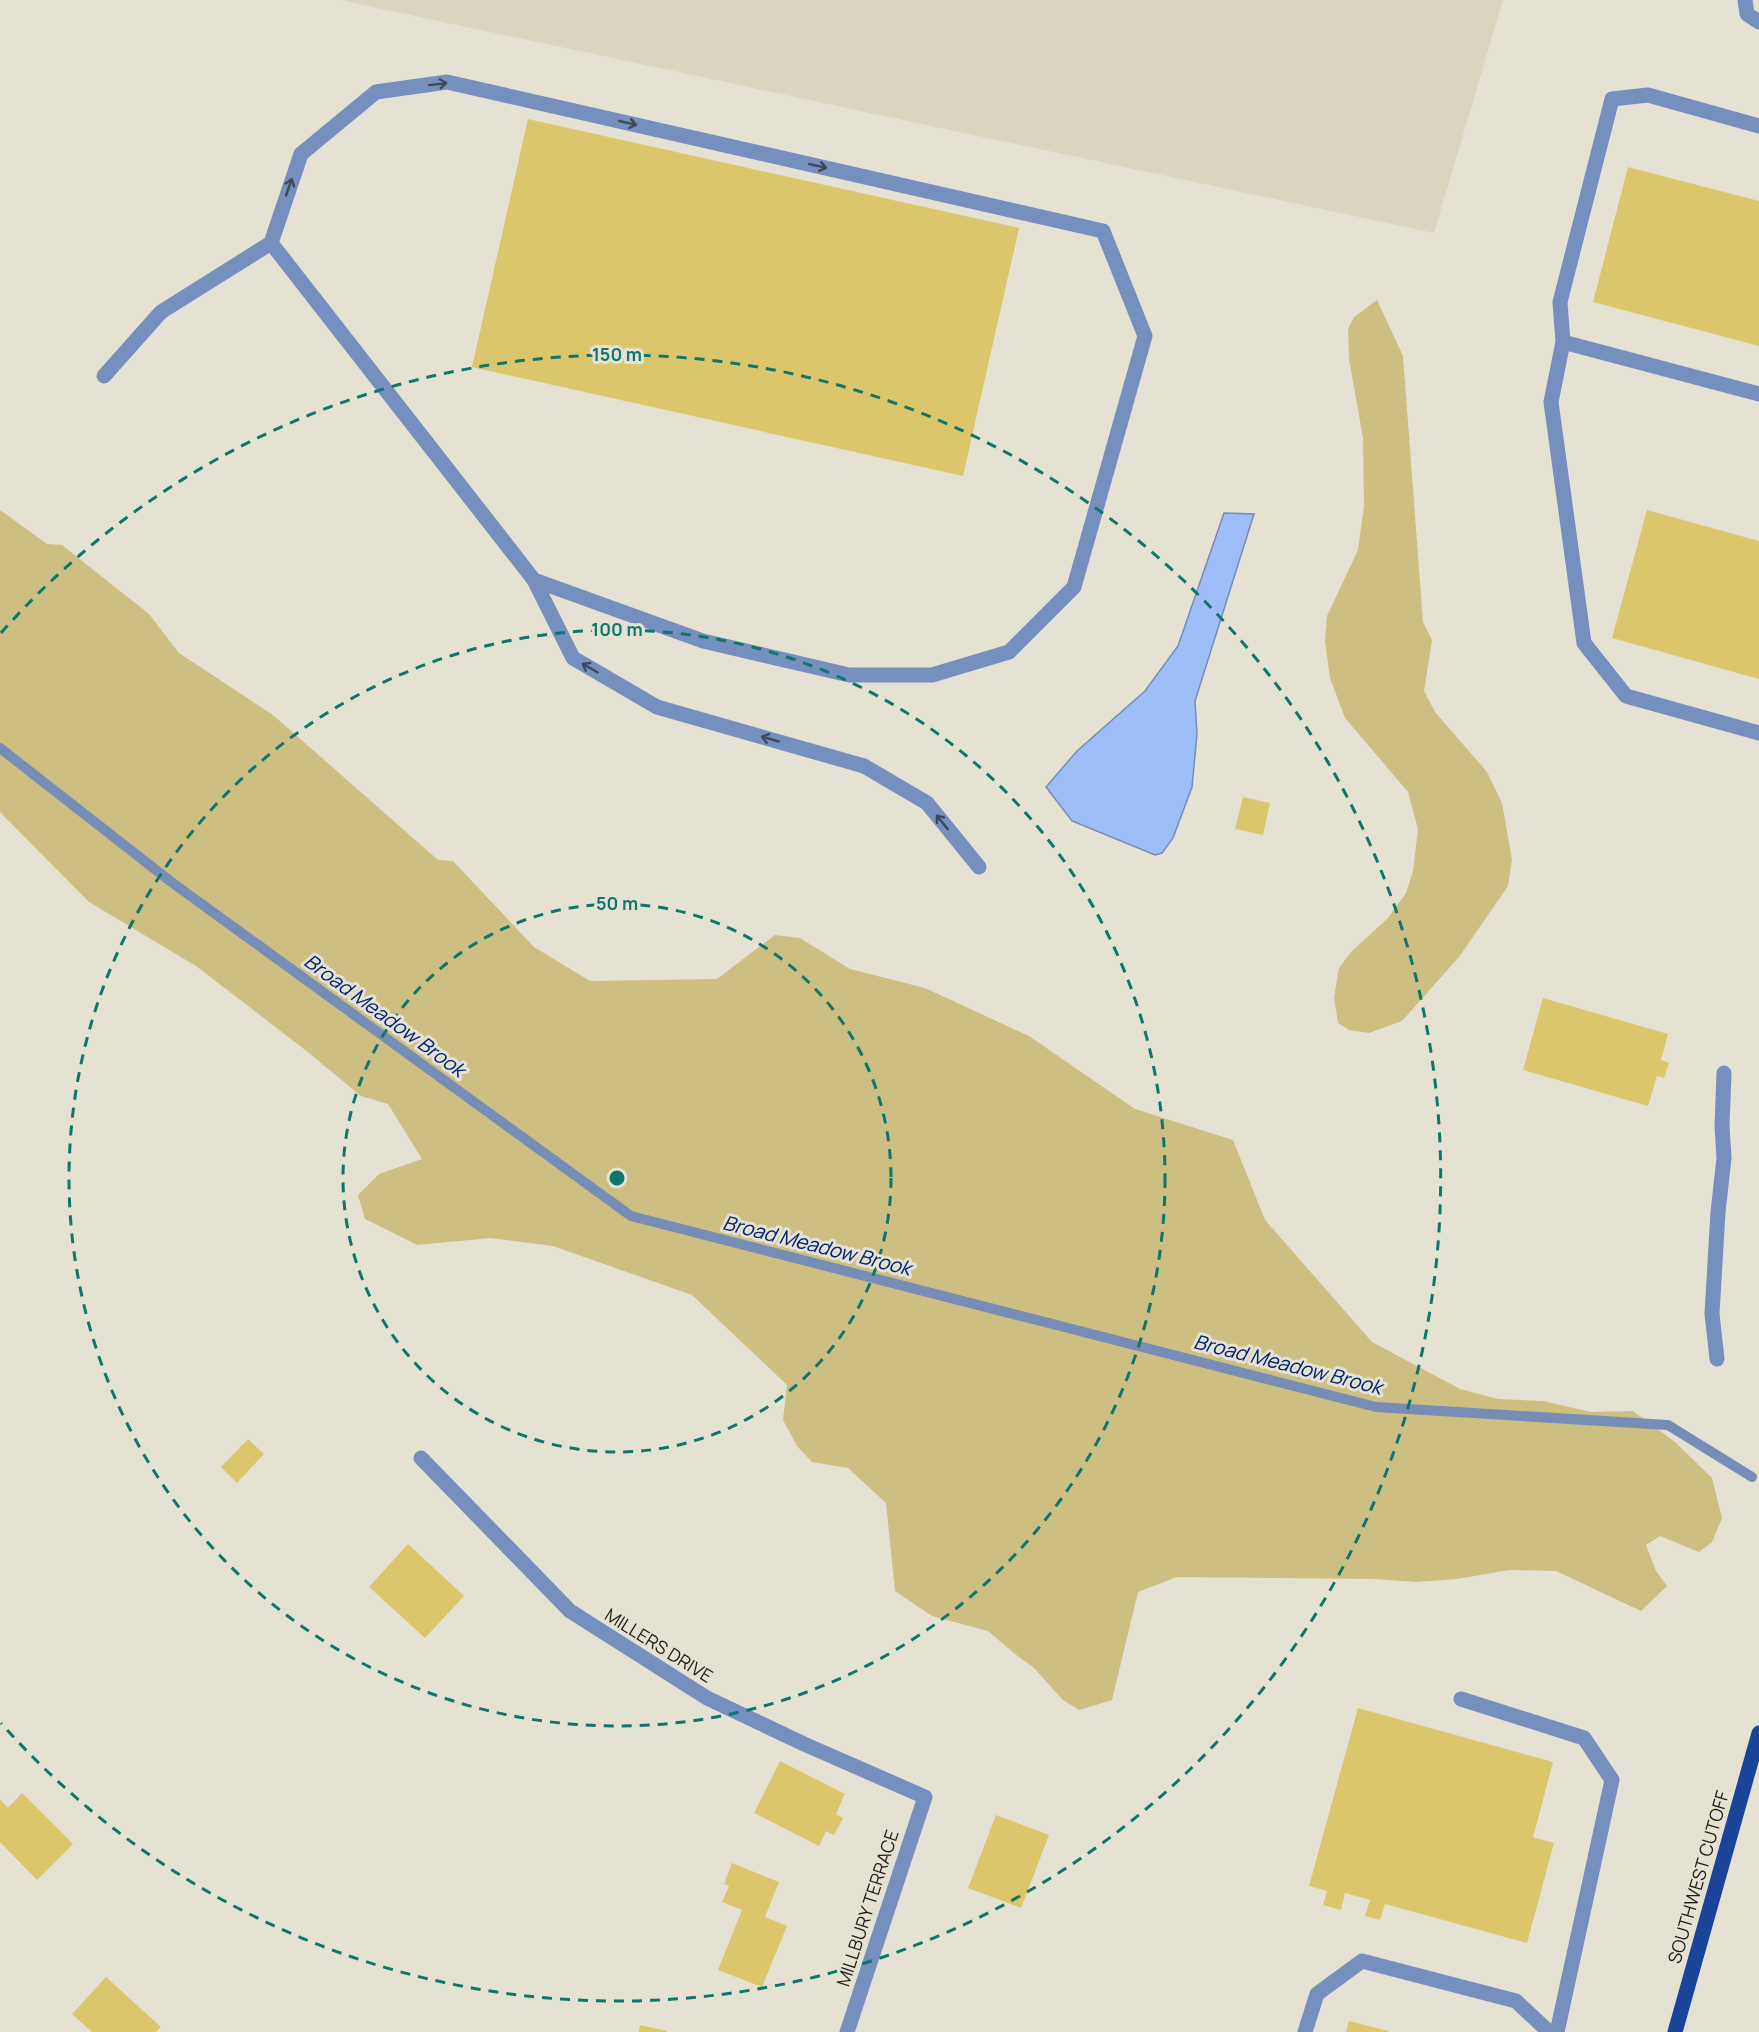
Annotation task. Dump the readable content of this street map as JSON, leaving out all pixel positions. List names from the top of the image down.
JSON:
{
  "streets": {
    "main road": ["SOUTHWEST CUTOFF"],
    "street": ["MILLERS DRIVE", "MILLBURY TERRACE"]
  },
  "crossings": [
    ["MILLERS DRIVE", "MILLBURY TERRACE"]
  ],
  "water": ["Broad Meadow Brook"],
  "rings": ["150 m", "100 m", "50 m"]
}
